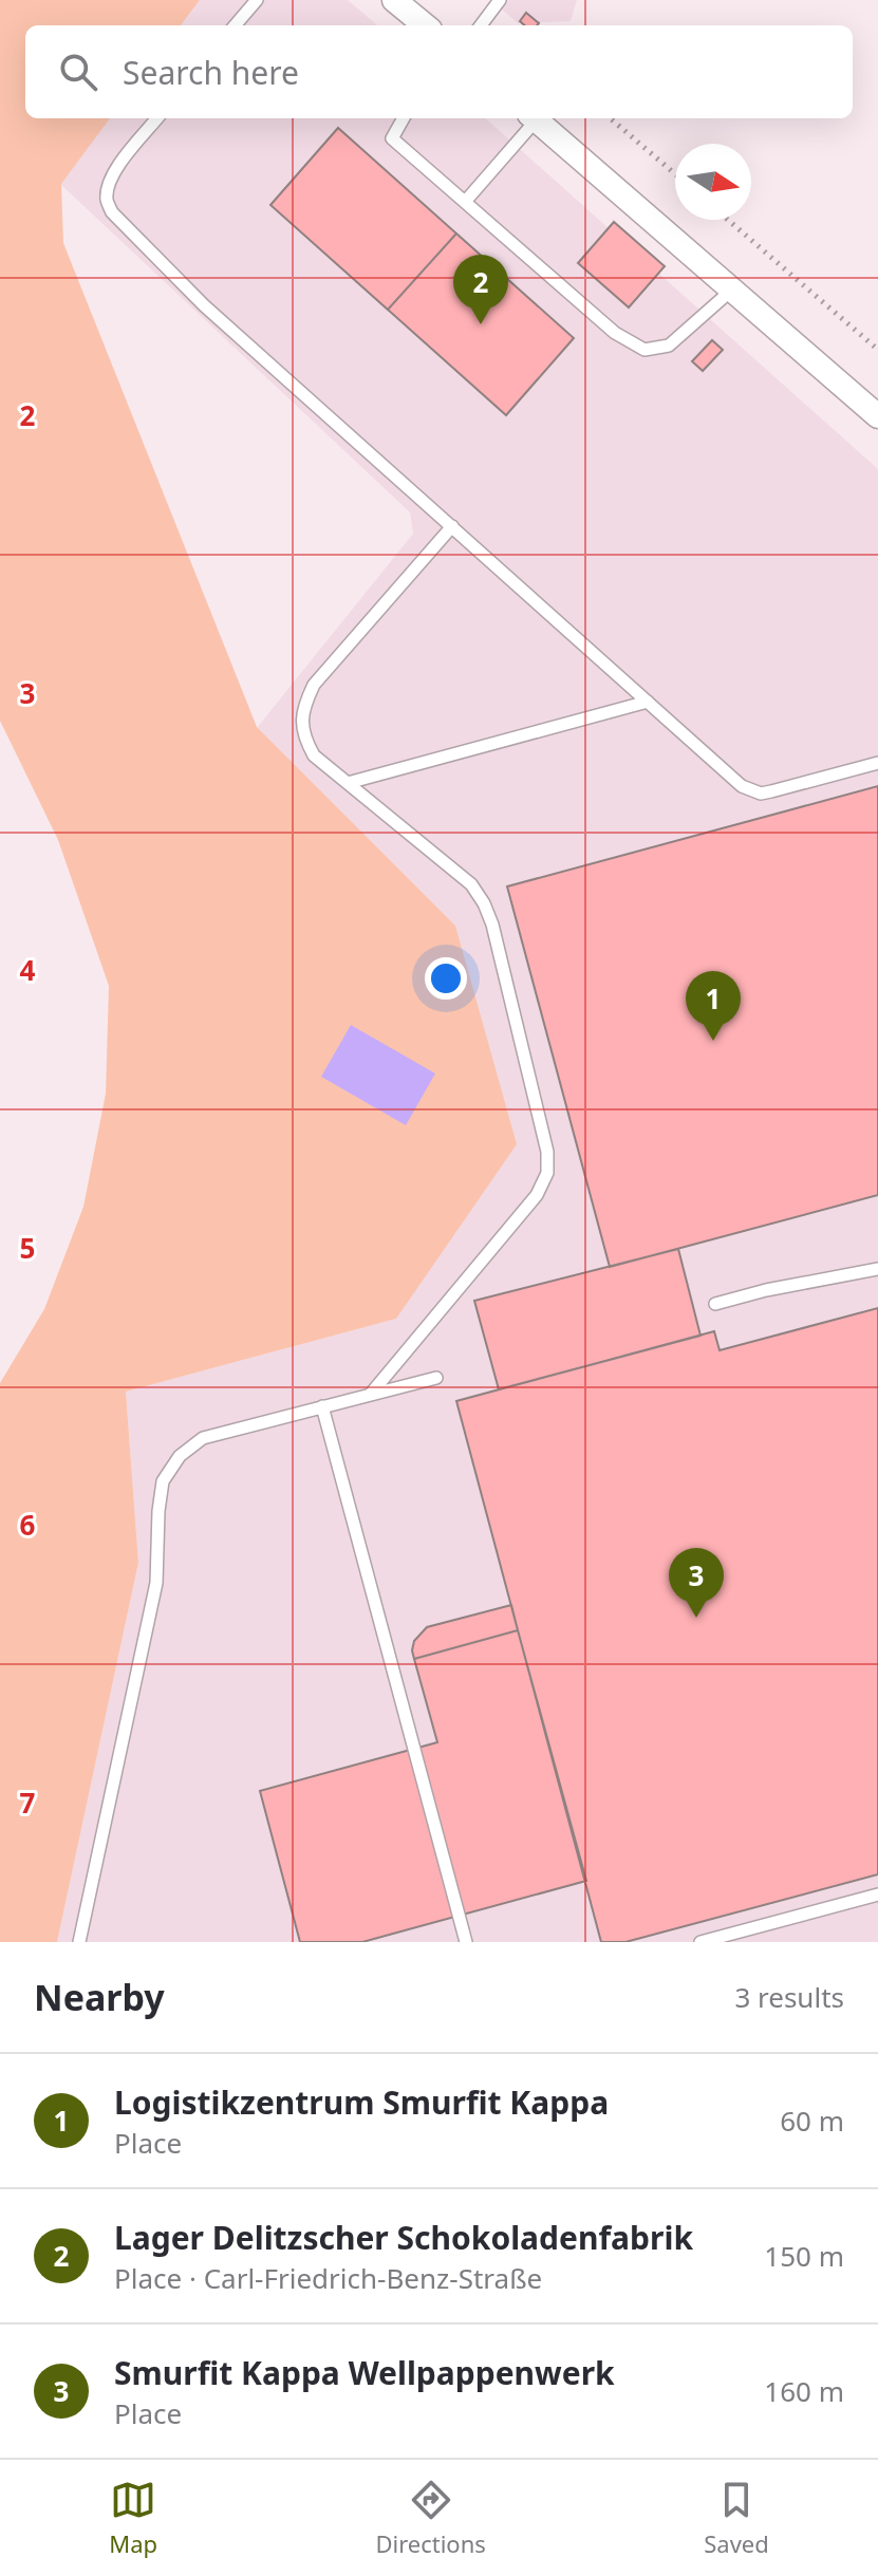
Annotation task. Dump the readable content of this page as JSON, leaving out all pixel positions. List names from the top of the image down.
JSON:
{
  "north": "right",
  "page": {
    "search": "Search here",
    "pins": ["2", "1", "3"],
    "heading": ["Nearby", "3 results"],
    "list": [
      {
        "mark": "1",
        "name": "Logistikzentrum Smurfit Kappa",
        "note": "Place",
        "value": "60 m"
      },
      {
        "mark": "2",
        "name": "Lager Delitzscher Schokoladenfabrik",
        "note": "Place · Carl-Friedrich-Benz-Straße",
        "value": "150 m"
      },
      {
        "mark": "3",
        "name": "Smurfit Kappa Wellpappenwerk",
        "note": "Place",
        "value": "160 m"
      }
    ],
    "nav": ["Map", "Directions", "Saved"]
  },
  "grid": {
    "rows": [
      "2",
      "3",
      "4",
      "5",
      "6",
      "7"
    ]
  }
}
